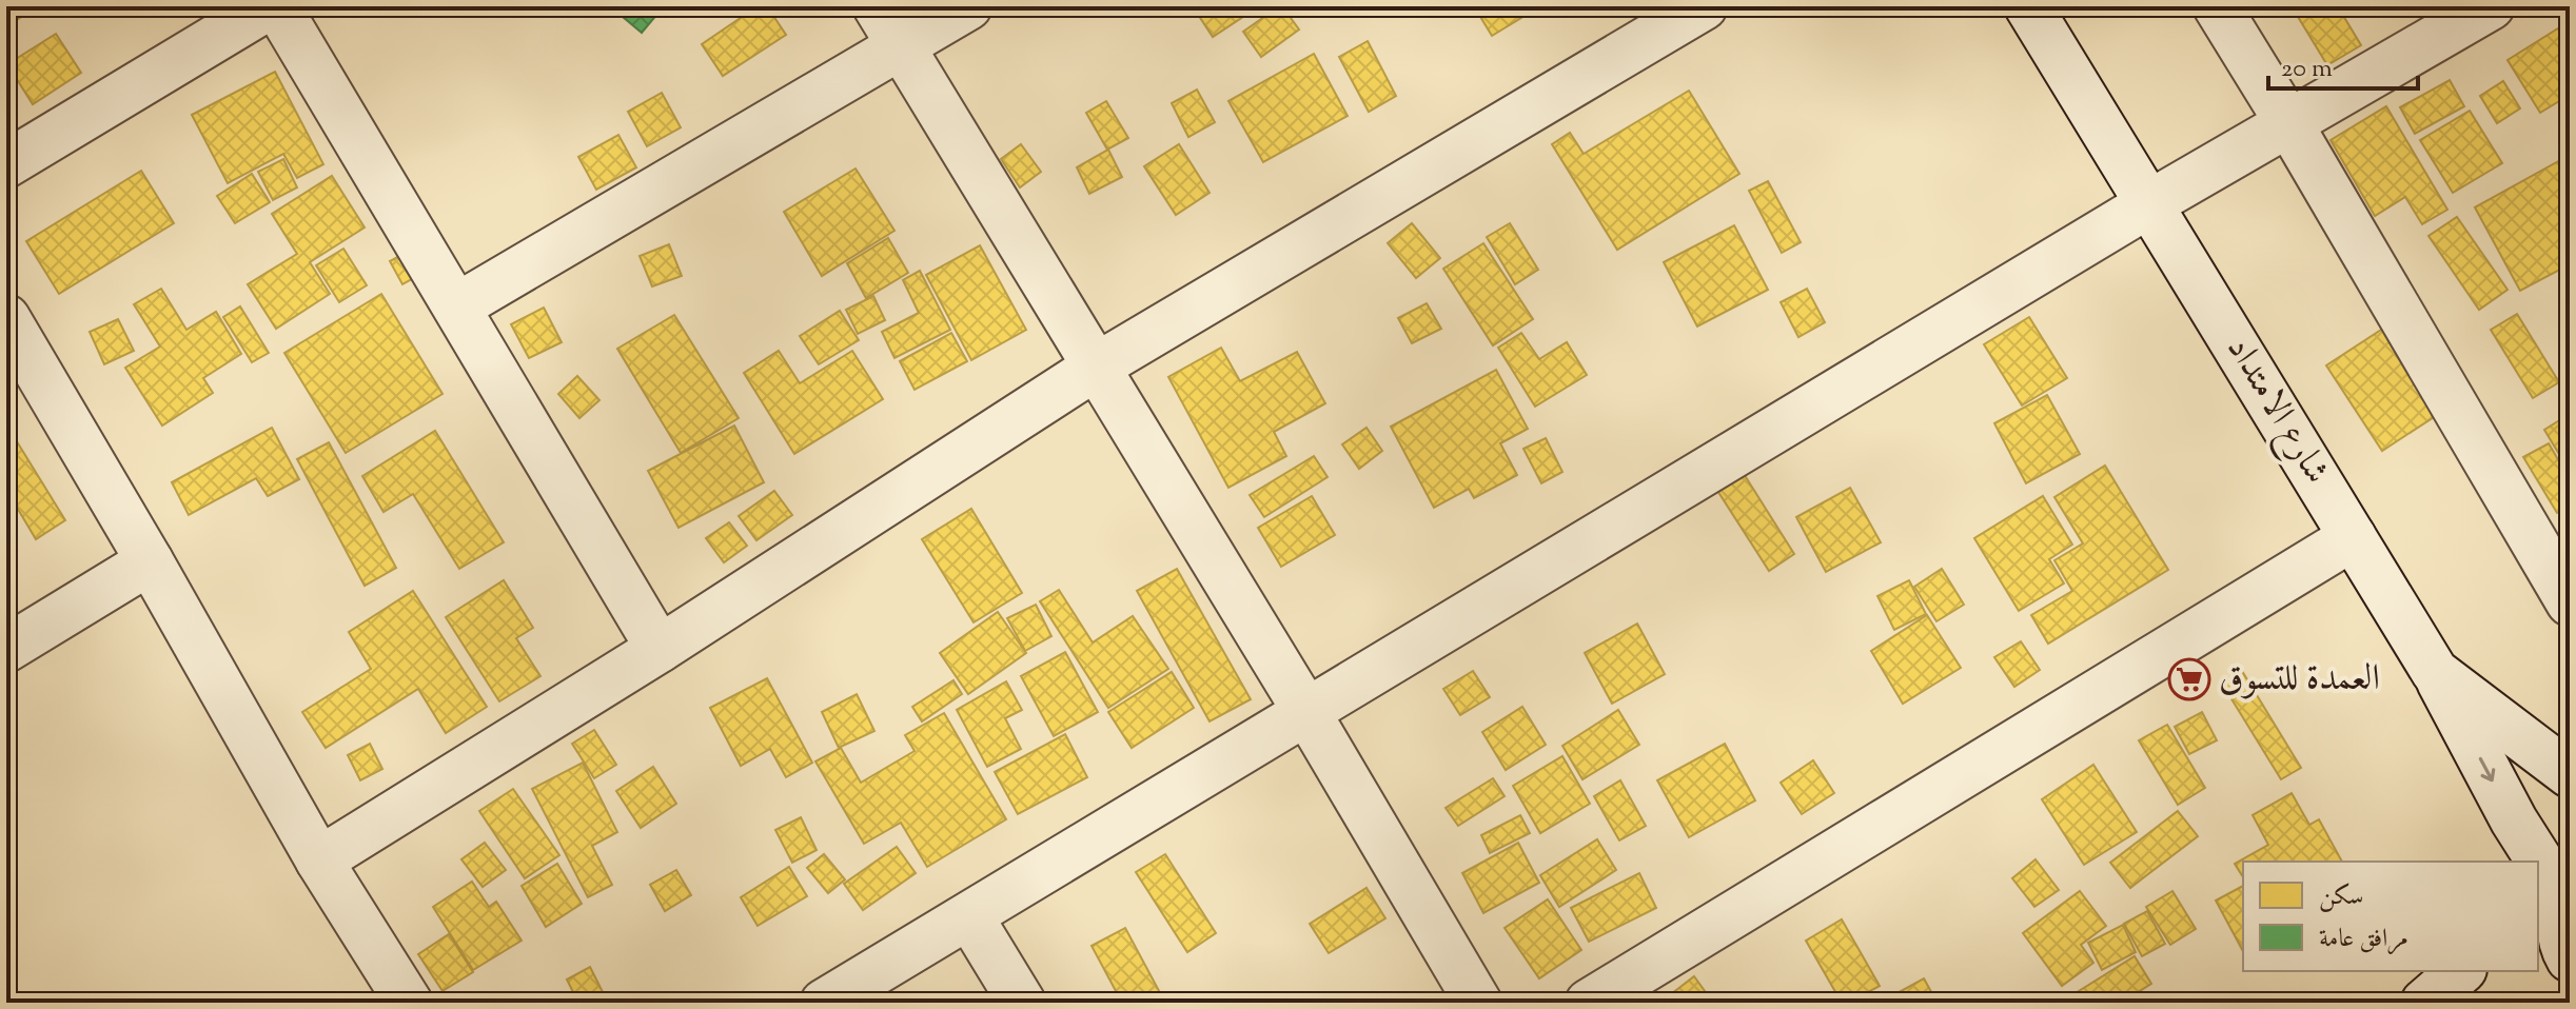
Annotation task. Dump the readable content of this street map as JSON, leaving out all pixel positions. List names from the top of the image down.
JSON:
{
  "streets": {
    "street": ["شارع الامتداد"]
  },
  "places": {
    "supermarket": ["العمدة للتسوق"]
  },
  "legend": ["سكن", "مرافق عامة"],
  "scale_bar": "20 m"
}
